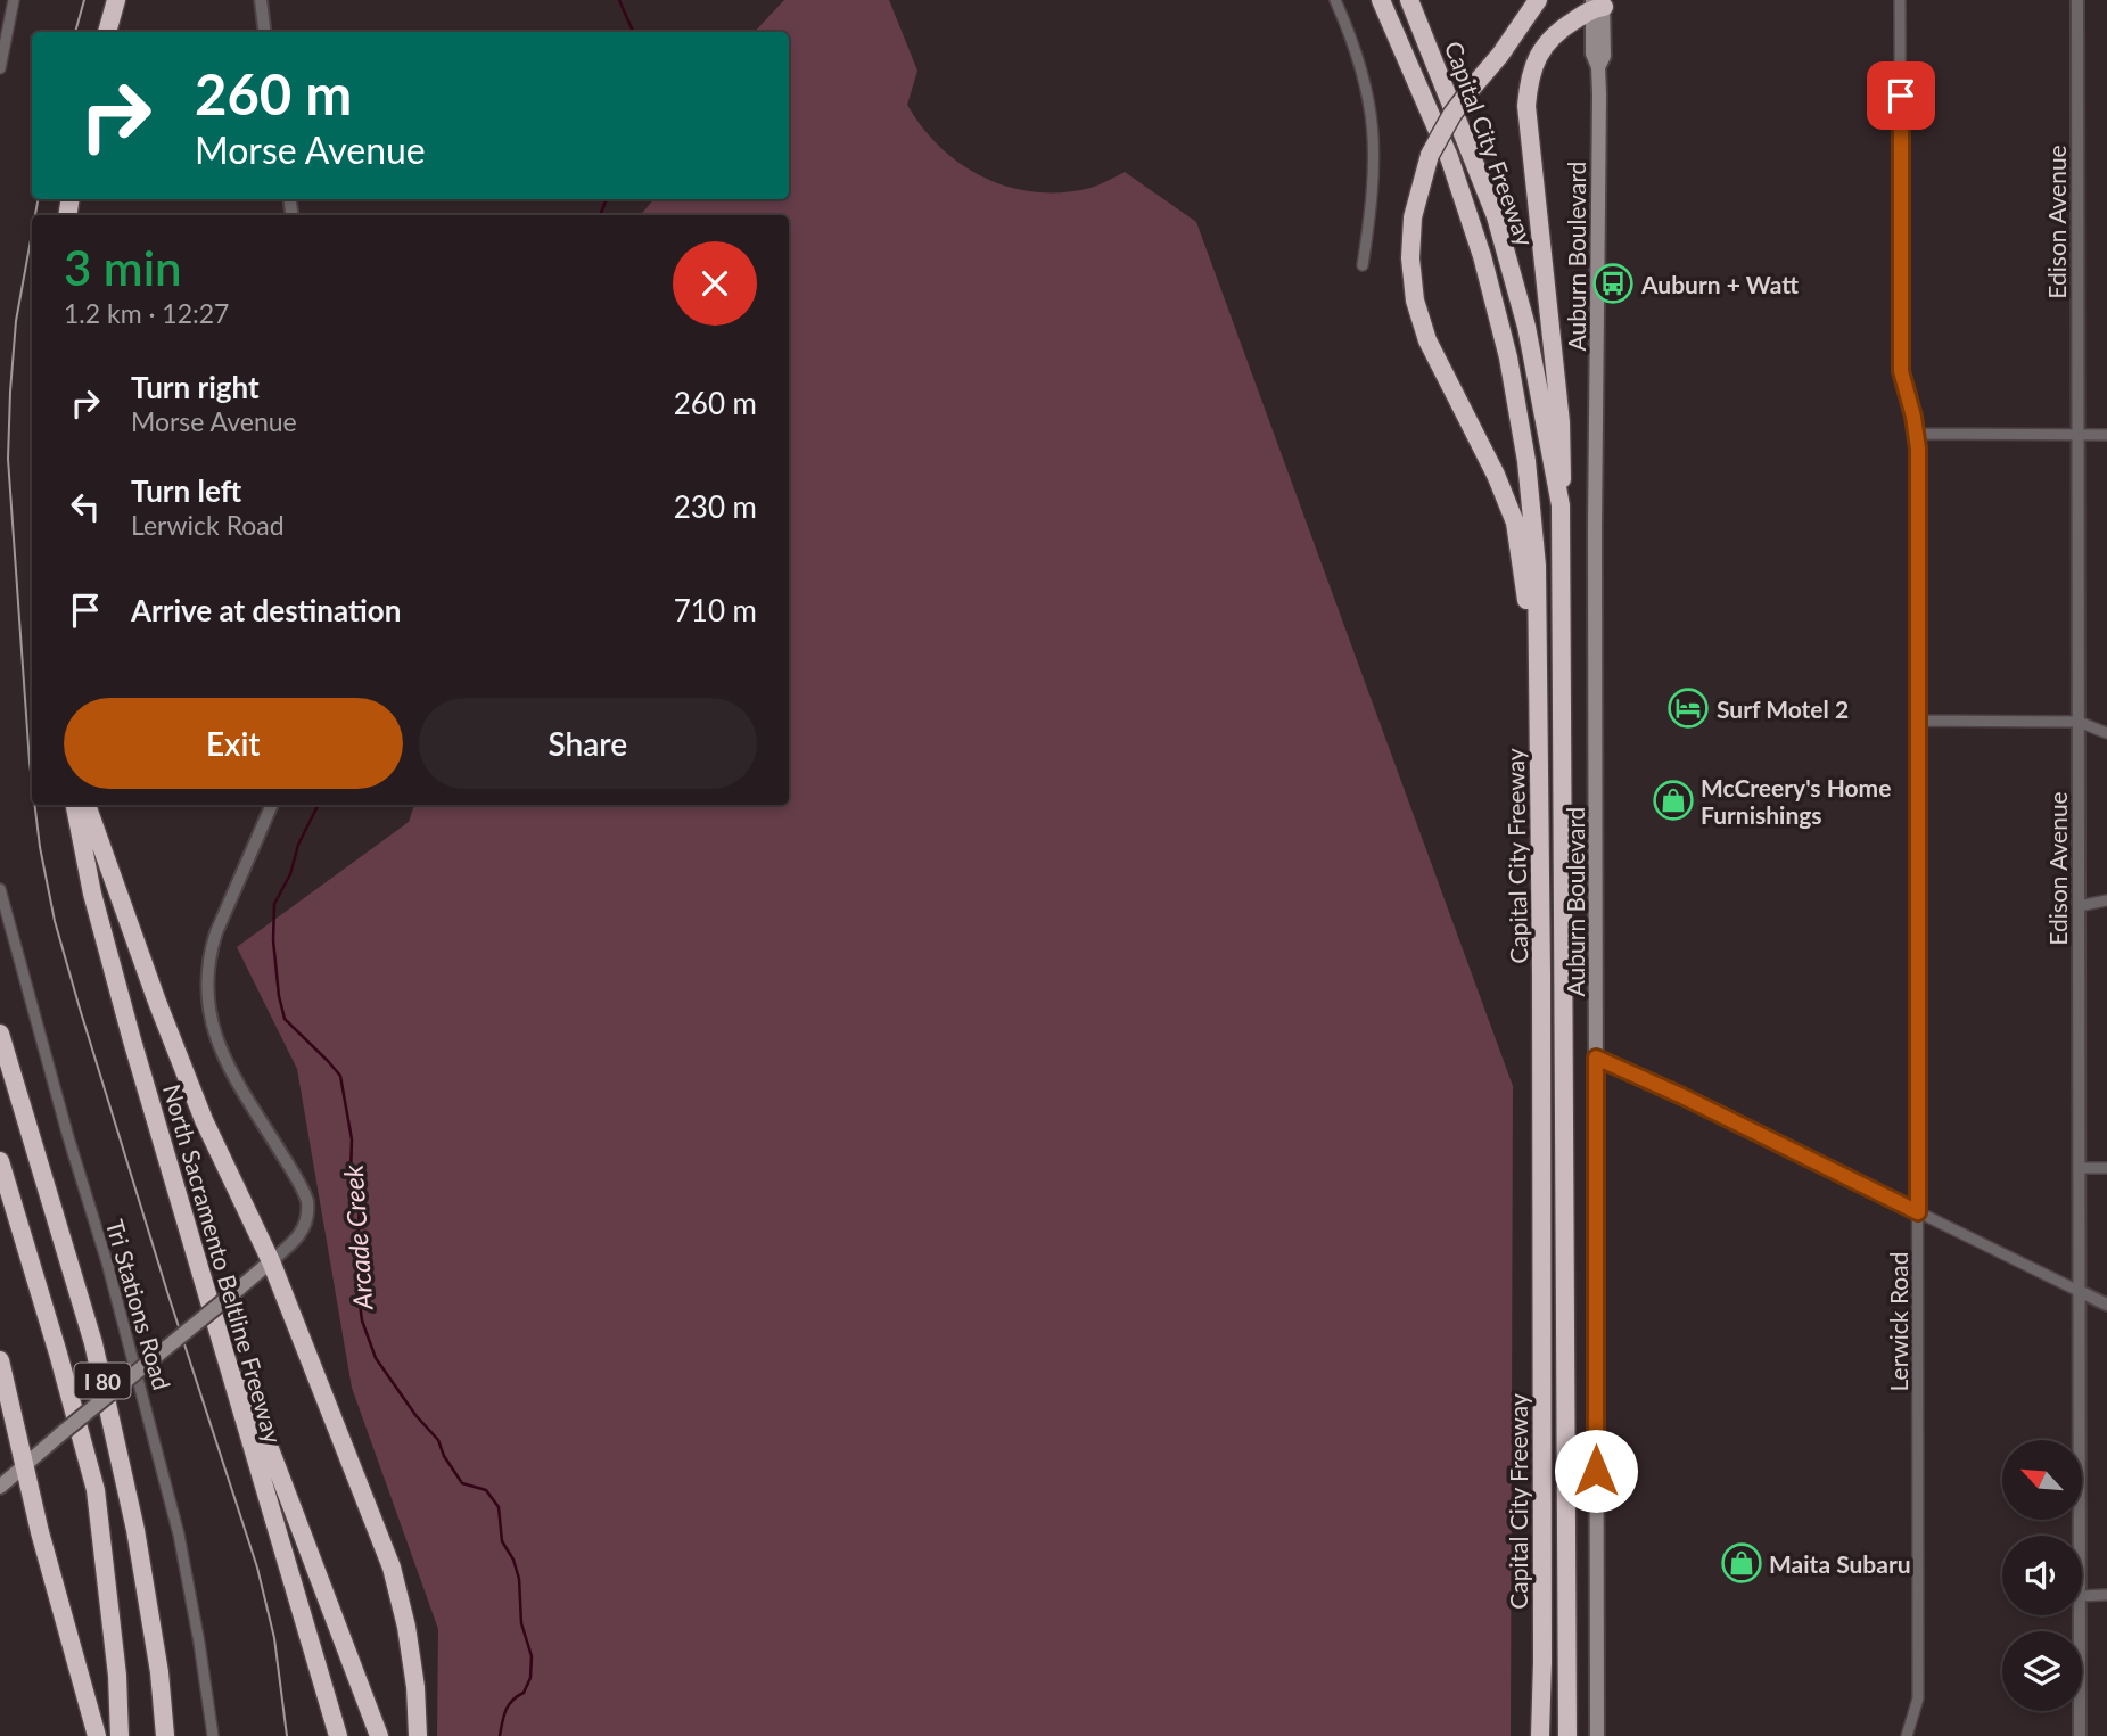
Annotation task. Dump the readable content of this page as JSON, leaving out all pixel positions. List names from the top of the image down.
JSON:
{
  "streets": {
    "highway": ["Capital City Freeway", "North Sacramento Beltline Freeway", "I 80"],
    "main road": ["Auburn Boulevard"],
    "street": ["Edison Avenue", "Tri Stations Road", "Lerwick Road"]
  },
  "water": ["Arcade Creek"],
  "places": {
    "bus stop": ["Auburn + Watt"],
    "hotel": ["Surf Motel 2"],
    "shop": ["McCreery's Home Furnishings", "Maita Subaru"]
  },
  "north": "top left",
  "page": {
    "turn": ["260 m", "Morse Avenue"],
    "heading": ["3 min", "1.2 km · 12:27"],
    "list": [
      {
        "name": "Turn right",
        "note": "Morse Avenue",
        "value": "260 m"
      },
      {
        "name": "Turn left",
        "note": "Lerwick Road",
        "value": "230 m"
      },
      {
        "name": "Arrive at destination",
        "value": "710 m"
      }
    ],
    "buttons": ["Exit", "Share"]
  }
}
